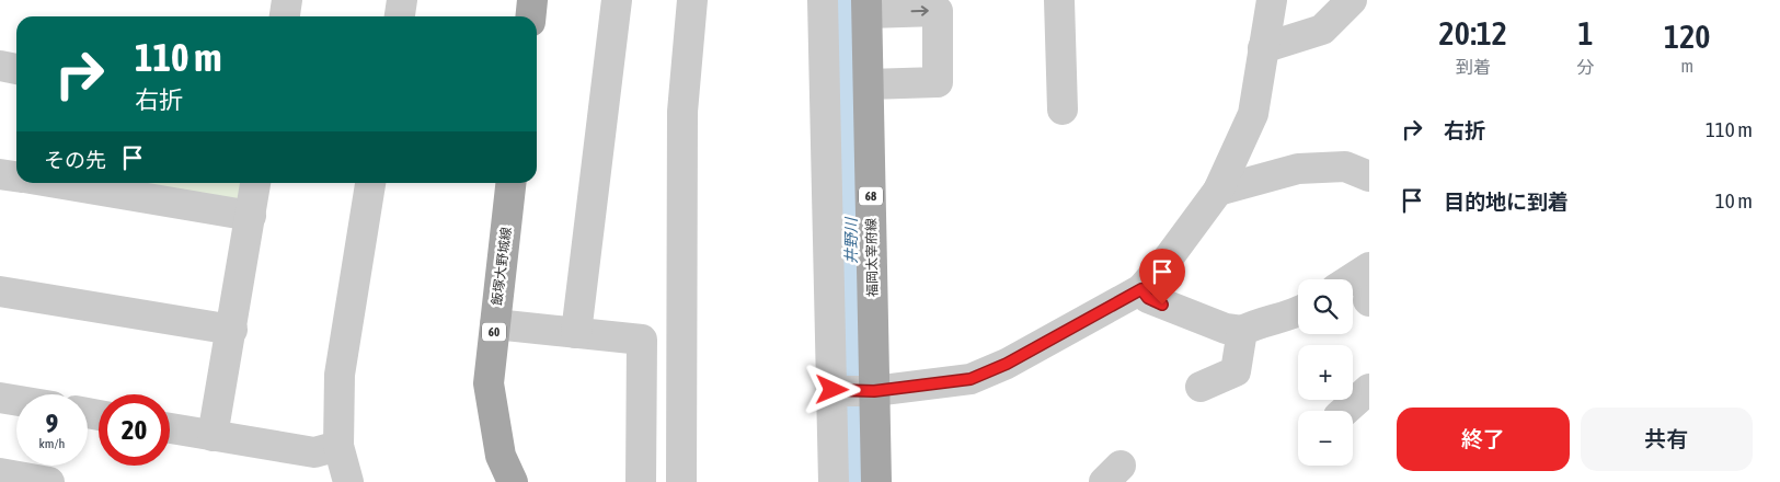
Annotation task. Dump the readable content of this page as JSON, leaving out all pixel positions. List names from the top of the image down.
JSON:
{
  "streets": {
    "main road": [
      "68",
      "福岡太宰府線",
      "飯塚大野城線",
      "60"
    ]
  },
  "water": ["井野川"],
  "page": {
    "eta": [
      "20:12",
      "到着",
      "1",
      "分",
      "120",
      "m"
    ],
    "turn": ["110 m", "右折"],
    "list": [
      {
        "name": "右折",
        "value": "110 m"
      },
      {
        "name": "目的地に到着",
        "value": "10 m"
      }
    ],
    "then": "その先",
    "map_buttons": ["+", "−"],
    "speed": "9 km/h",
    "limit": "20",
    "buttons": ["終了", "共有"]
  }
}
